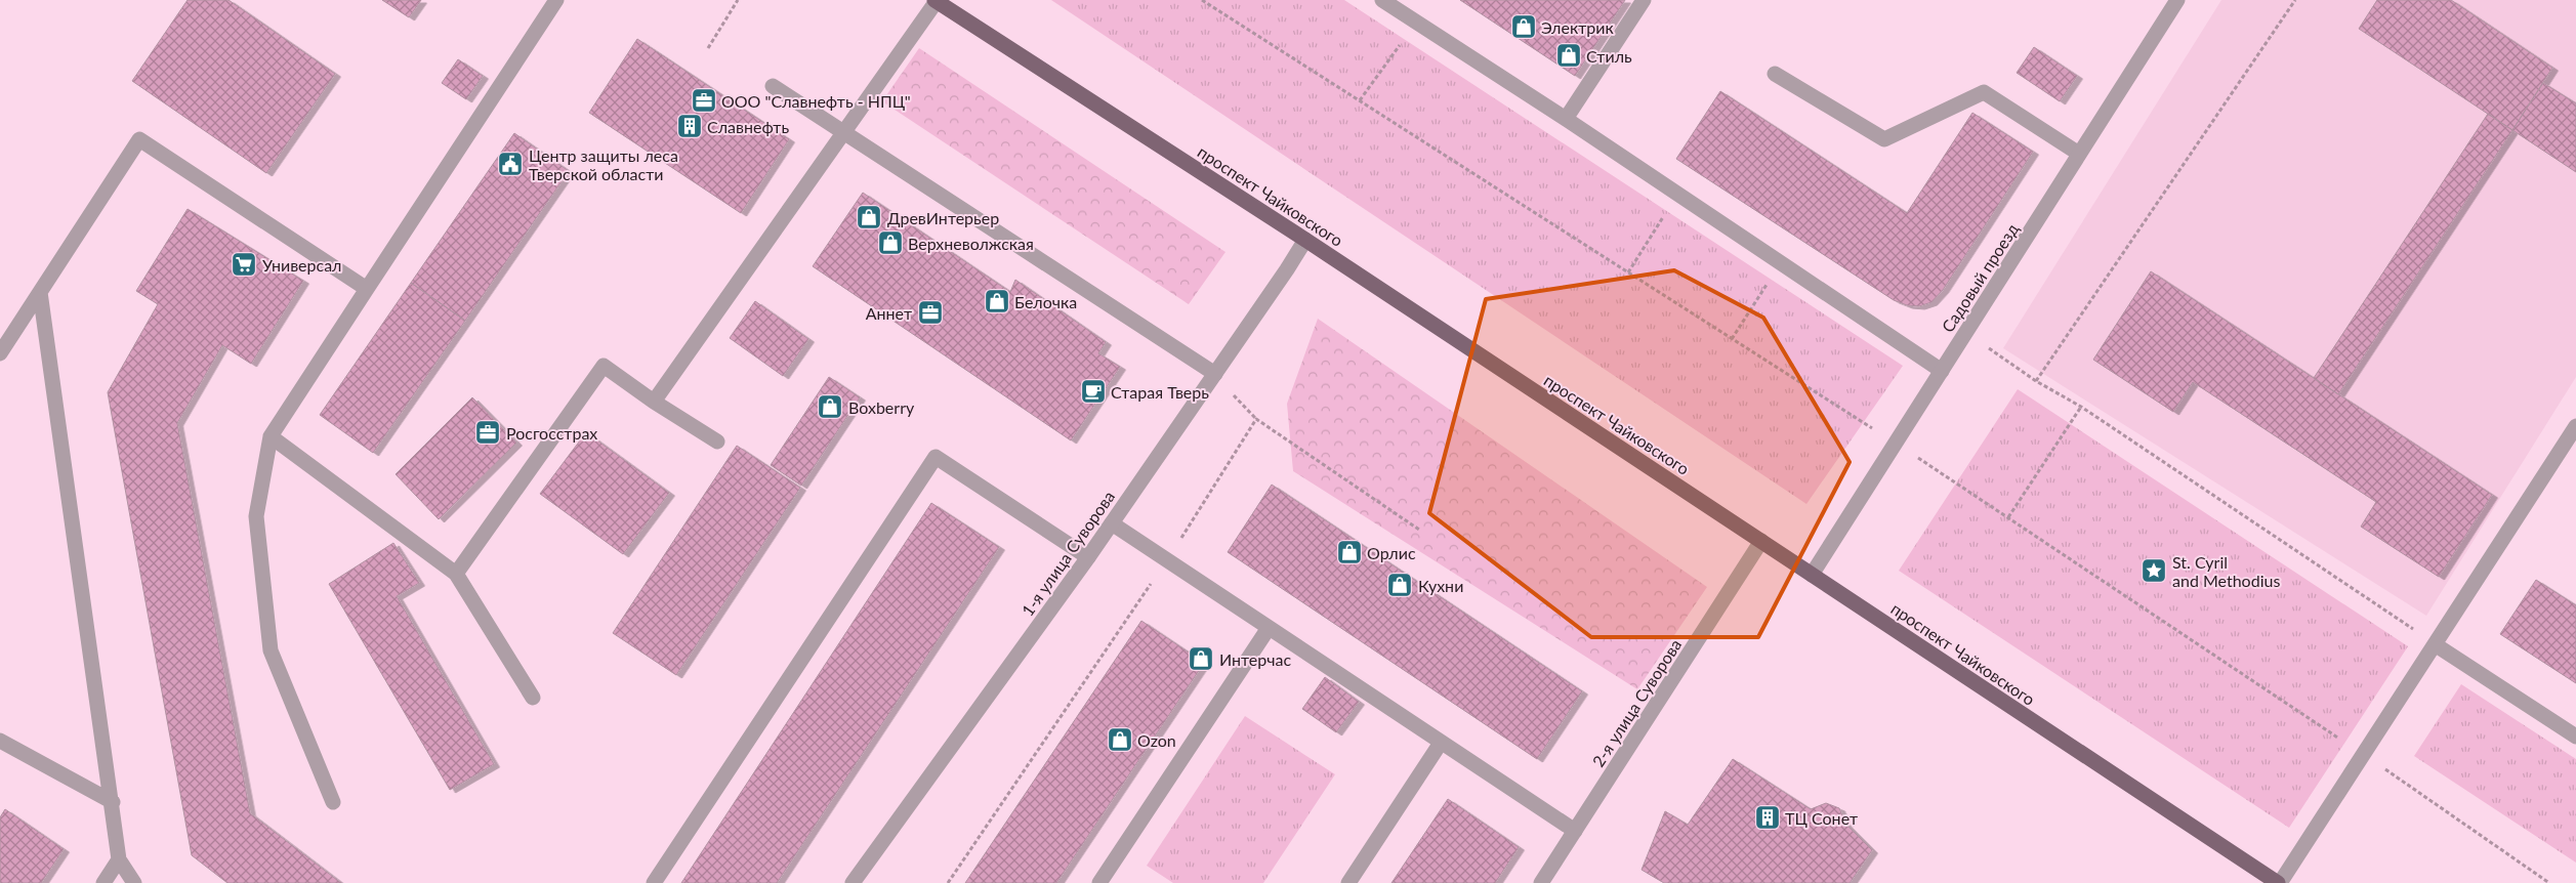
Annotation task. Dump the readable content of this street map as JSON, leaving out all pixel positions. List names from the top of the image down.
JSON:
{
  "streets": {
    "main road": ["проспект Чайковского"],
    "street": ["Садовый проезд", "1-я улица Суворова", "2-я улица Суворова"]
  },
  "crossings": [
    ["проспект Чайковского", "Садовый проезд"],
    ["проспект Чайковского", "1-я улица Суворова"],
    ["проспект Чайковского", "2-я улица Суворова"]
  ],
  "places": {
    "shop": [
      "Электрик",
      "Стиль",
      "ДревИнтерьер",
      "Верхневолжская",
      "Белочка",
      "Boxberry",
      "Орлис",
      "Кухни",
      "Интерчас",
      "Ozon"
    ],
    "office": ["ООО \"Славнефть - НПЦ\"", "Аннет", "Росгосстрах"],
    "building": ["Славнефть", "ТЦ Сонет"],
    "public building": ["Центр защиты леса Тверской области"],
    "supermarket": ["Универсал"],
    "cafe": ["Старая Тверь"],
    "place": ["St. Cyril and Methodius"]
  }
}
